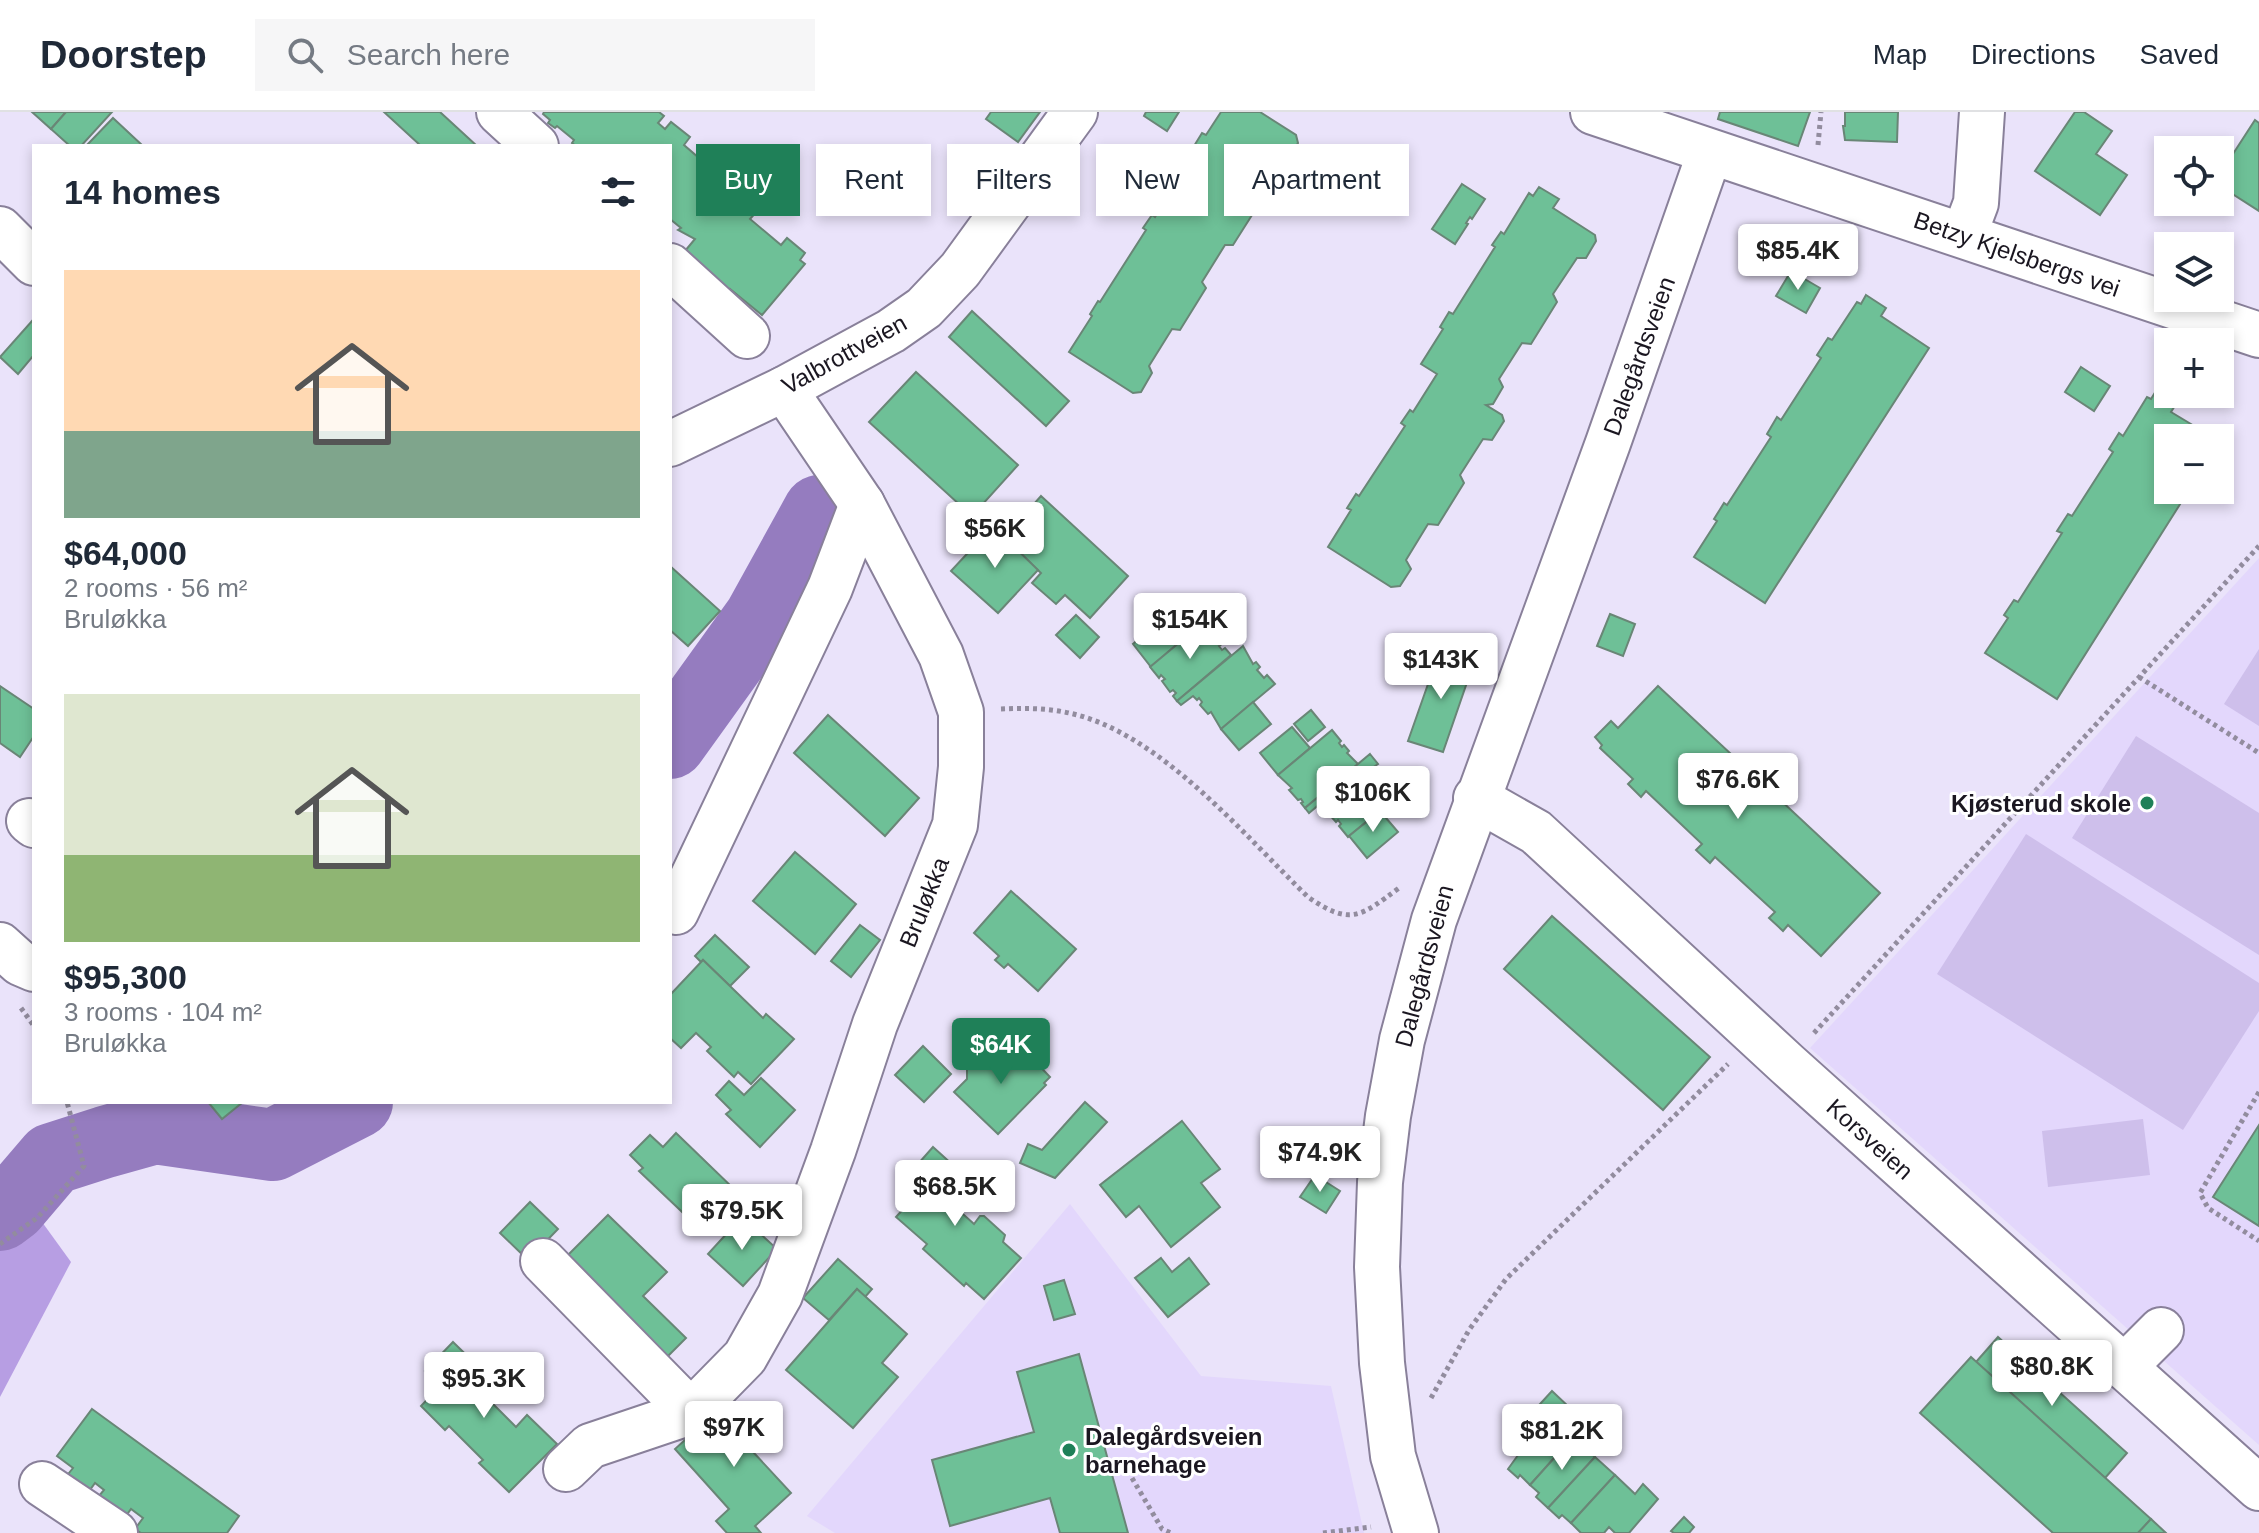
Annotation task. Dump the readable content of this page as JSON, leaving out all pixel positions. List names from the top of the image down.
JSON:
{
  "streets": {
    "street": [
      "Betzy Kjelsbergs vei",
      "Valbrottveien",
      "Dalegårdsveien",
      "Bruløkka",
      "Korsveien"
    ]
  },
  "crossings": [
    ["Betzy Kjelsbergs vei", "Dalegårdsveien"],
    ["Valbrottveien", "Bruløkka"],
    ["Dalegårdsveien", "Korsveien"]
  ],
  "places": ["Kjøsterud skole", "Dalegårdsveien barnehage"],
  "page": {
    "header": "Doorstep",
    "search": "Search here",
    "nav": ["Map", "Directions", "Saved"],
    "map_buttons": ["+", "−"],
    "chip": [
      "Buy",
      "Rent",
      "Filters",
      "New",
      "Apartment"
    ],
    "heading": "14 homes",
    "price": [
      "$85.4K",
      "$56K",
      "$154K",
      "$143K",
      "$76.6K",
      "$106K",
      "$64K",
      "$74.9K",
      "$68.5K",
      "$79.5K",
      "$80.8K",
      "$95.3K",
      "$97K",
      "$81.2K"
    ],
    "list": [
      {
        "name": "$64,000",
        "note": "2 rooms · 56 m² · Bruløkka"
      },
      {
        "name": "$95,300",
        "note": "3 rooms · 104 m² · Bruløkka"
      }
    ]
  }
}
